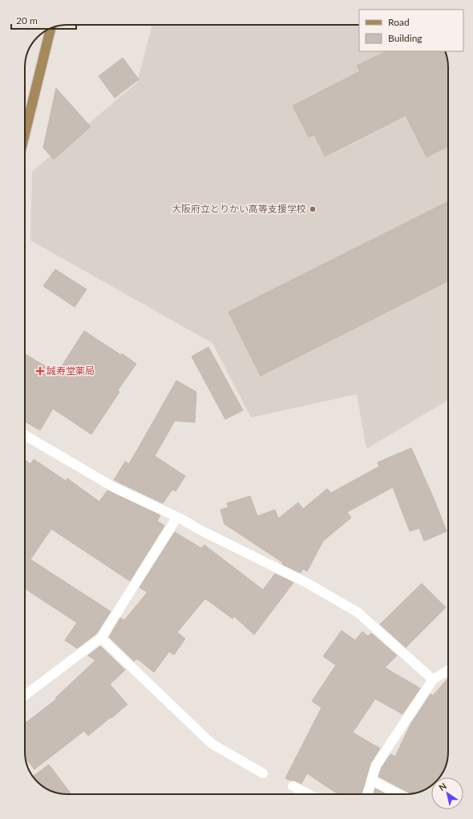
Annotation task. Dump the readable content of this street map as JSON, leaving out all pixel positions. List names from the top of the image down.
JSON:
{
  "places": {
    "other": ["大阪府立とりかい高等支援学校"],
    "health": ["誠寿堂薬局"]
  },
  "legend": ["Road", "Building"],
  "scale_bar": "20 m",
  "north": "top left"
}
